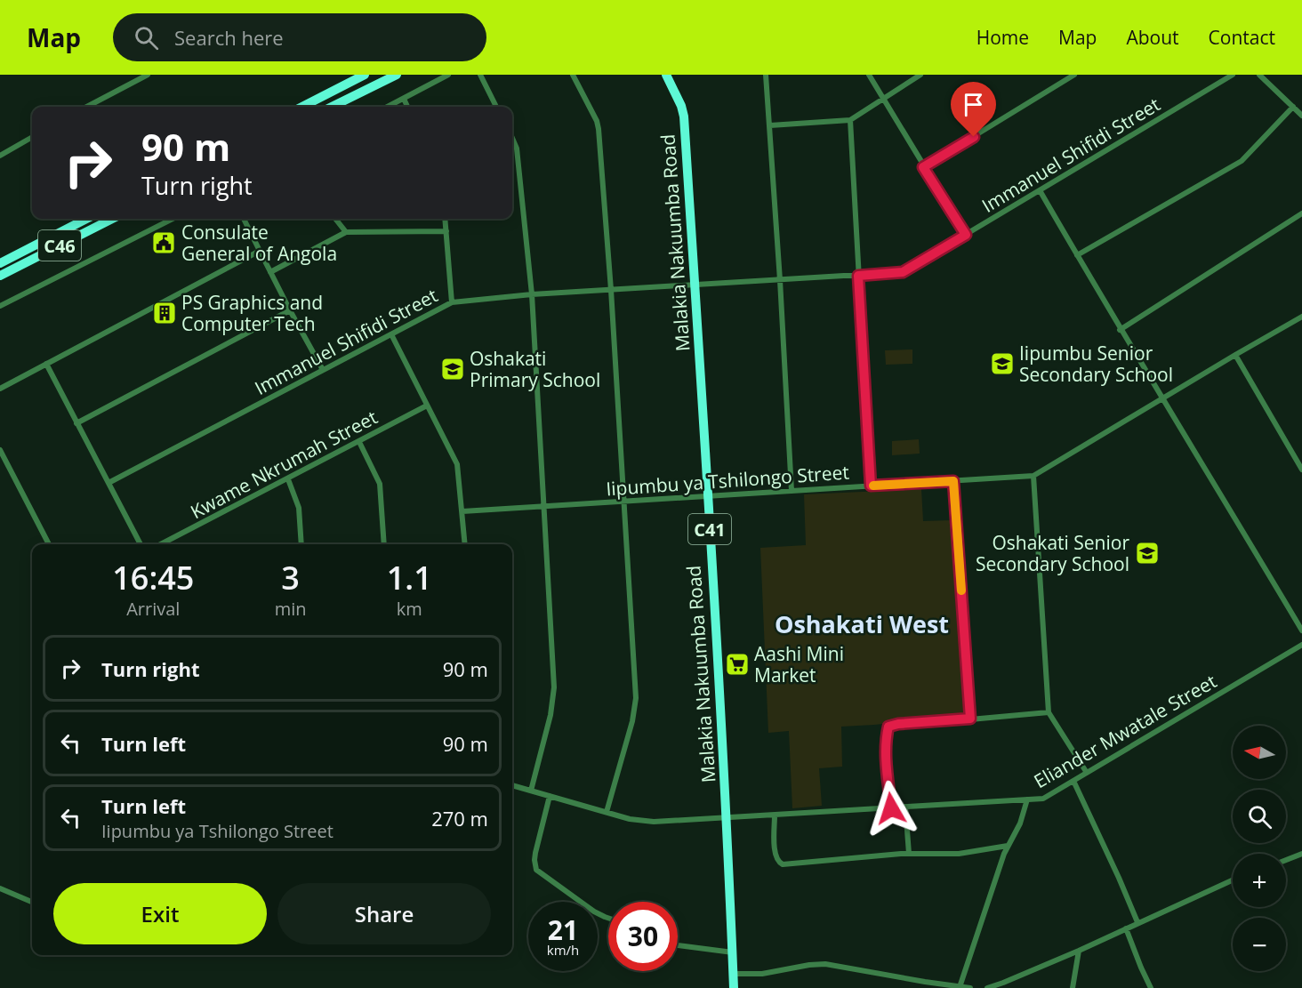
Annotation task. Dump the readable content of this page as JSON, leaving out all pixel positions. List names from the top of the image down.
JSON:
{
  "streets": {
    "main road": ["Malakia Nakuumba Road", "C46", "C41"],
    "street": [
      "Immanuel Shifidi Street",
      "Kwame Nkrumah Street",
      "Iipumbu ya Tshilongo Street",
      "Eliander Mwatale Street"
    ]
  },
  "crossings": [
    ["Immanuel Shifidi Street", "Malakia Nakuumba Road"],
    ["Malakia Nakuumba Road", "Iipumbu ya Tshilongo Street"],
    ["Malakia Nakuumba Road", "Eliander Mwatale Street"]
  ],
  "districts": ["Oshakati West"],
  "places": {
    "public building": ["Consulate General of Angola"],
    "building": ["PS Graphics and Computer Tech"],
    "school or university": ["Iipumbu Senior Secondary School", "Oshakati Primary School", "Oshakati Senior Secondary School"],
    "supermarket": ["Aashi Mini Market"]
  },
  "north": "left",
  "page": {
    "header": "Map",
    "search": "Search here",
    "nav": [
      "Home",
      "Map",
      "About",
      "Contact"
    ],
    "turn": ["90 m", "Turn right"],
    "eta": [
      "16:45",
      "Arrival",
      "3",
      "min",
      "1.1",
      "km"
    ],
    "list": [
      {
        "name": "Turn right",
        "value": "90 m"
      },
      {
        "name": "Turn left",
        "value": "90 m"
      },
      {
        "name": "Turn left",
        "note": "Iipumbu ya Tshilongo Street",
        "value": "270 m"
      }
    ],
    "map_buttons": ["+", "−"],
    "buttons": ["Exit", "Share"],
    "speed": "21 km/h",
    "limit": "30"
  }
}
